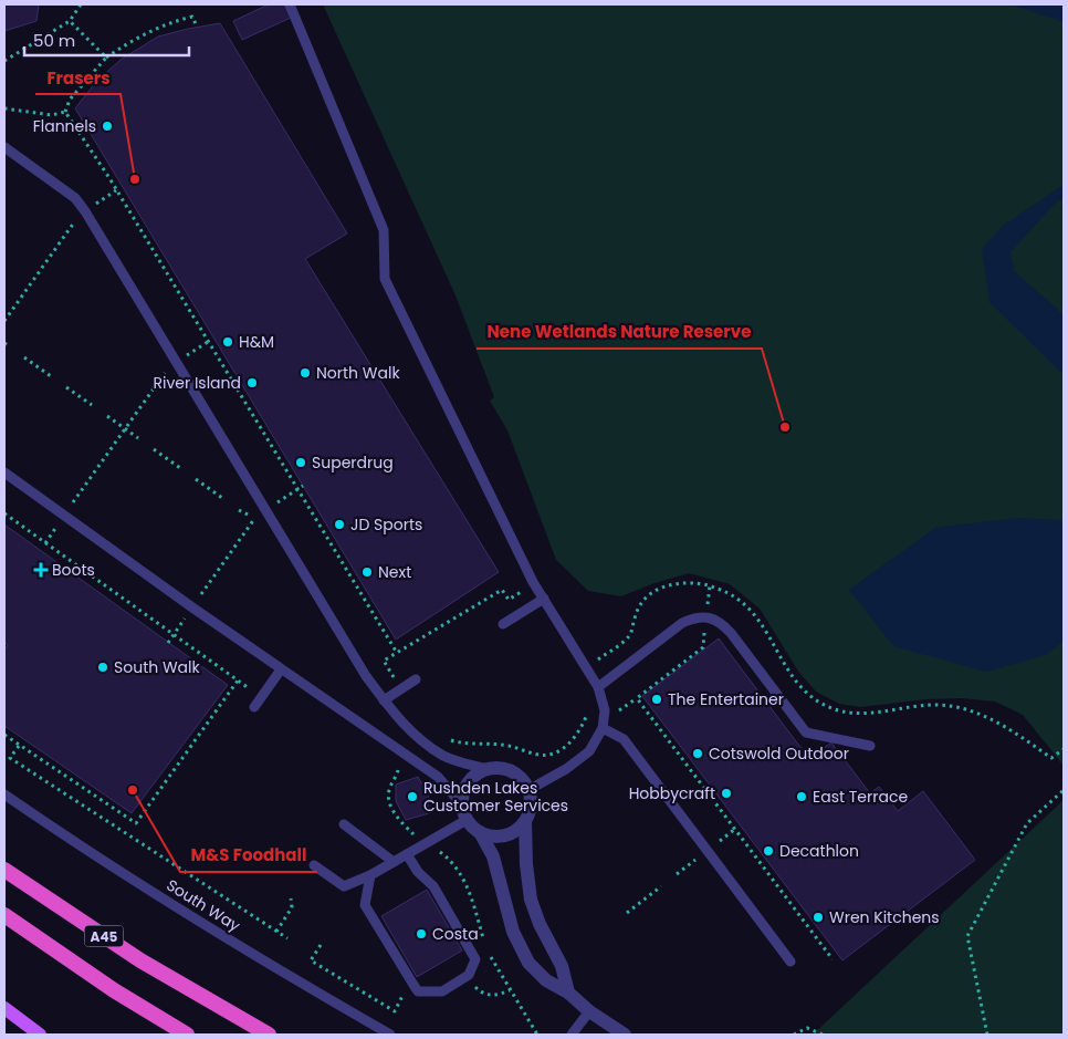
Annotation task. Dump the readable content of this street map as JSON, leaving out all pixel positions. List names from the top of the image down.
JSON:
{
  "streets": {
    "highway": ["A45"],
    "lane": ["South Way"]
  },
  "places": {
    "other": [
      "Flannels",
      "Frasers",
      "H&M",
      "North Walk",
      "River Island",
      "Nene Wetlands Nature Reserve",
      "Superdrug",
      "JD Sports",
      "Next",
      "South Walk",
      "The Entertainer",
      "Cotswold Outdoor",
      "M&S Foodhall",
      "Hobbycraft",
      "Rushden Lakes Customer Services",
      "East Terrace",
      "Decathlon",
      "Wren Kitchens",
      "Costa"
    ],
    "health": ["Boots"]
  },
  "scale_bar": "50 m"
}
